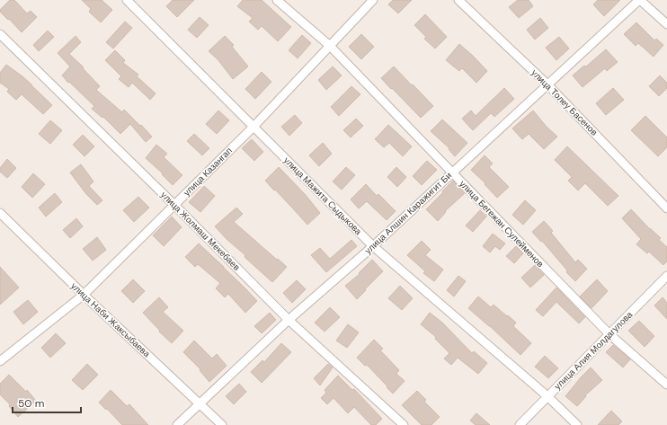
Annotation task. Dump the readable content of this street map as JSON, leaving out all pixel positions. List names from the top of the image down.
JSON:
{
  "streets": {
    "street": [
      "улица Толеу Басенов",
      "улица Казангап",
      "улица Мажита Сыдыкова",
      "улица Алшин Каражигит Би",
      "улица Бегежан Сулейменов",
      "улица Жолмаш Мекебаев",
      "улица Наби Жаксыбаева",
      "улица Алия Молдагулова"
    ]
  },
  "crossings": [
    ["улица Толеу Басенов", "улица Алшин Каражигит Би"],
    ["улица Казангап", "улица Мажита Сыдыкова"],
    ["улица Казангап", "улица Бегежан Сулейменов"],
    ["улица Казангап", "улица Жолмаш Мекебаев"],
    ["улица Казангап", "улица Наби Жаксыбаева"],
    ["улица Мажита Сыдыкова", "улица Алшин Каражигит Би"],
    ["улица Мажита Сыдыкова", "улица Алия Молдагулова"],
    ["улица Алшин Каражигит Би", "улица Бегежан Сулейменов"],
    ["улица Алшин Каражигит Би", "улица Жолмаш Мекебаев"],
    ["улица Алшин Каражигит Би", "улица Наби Жаксыбаева"],
    ["улица Бегежан Сулейменов", "улица Алия Молдагулова"]
  ],
  "scale_bar": "50 m"
}
